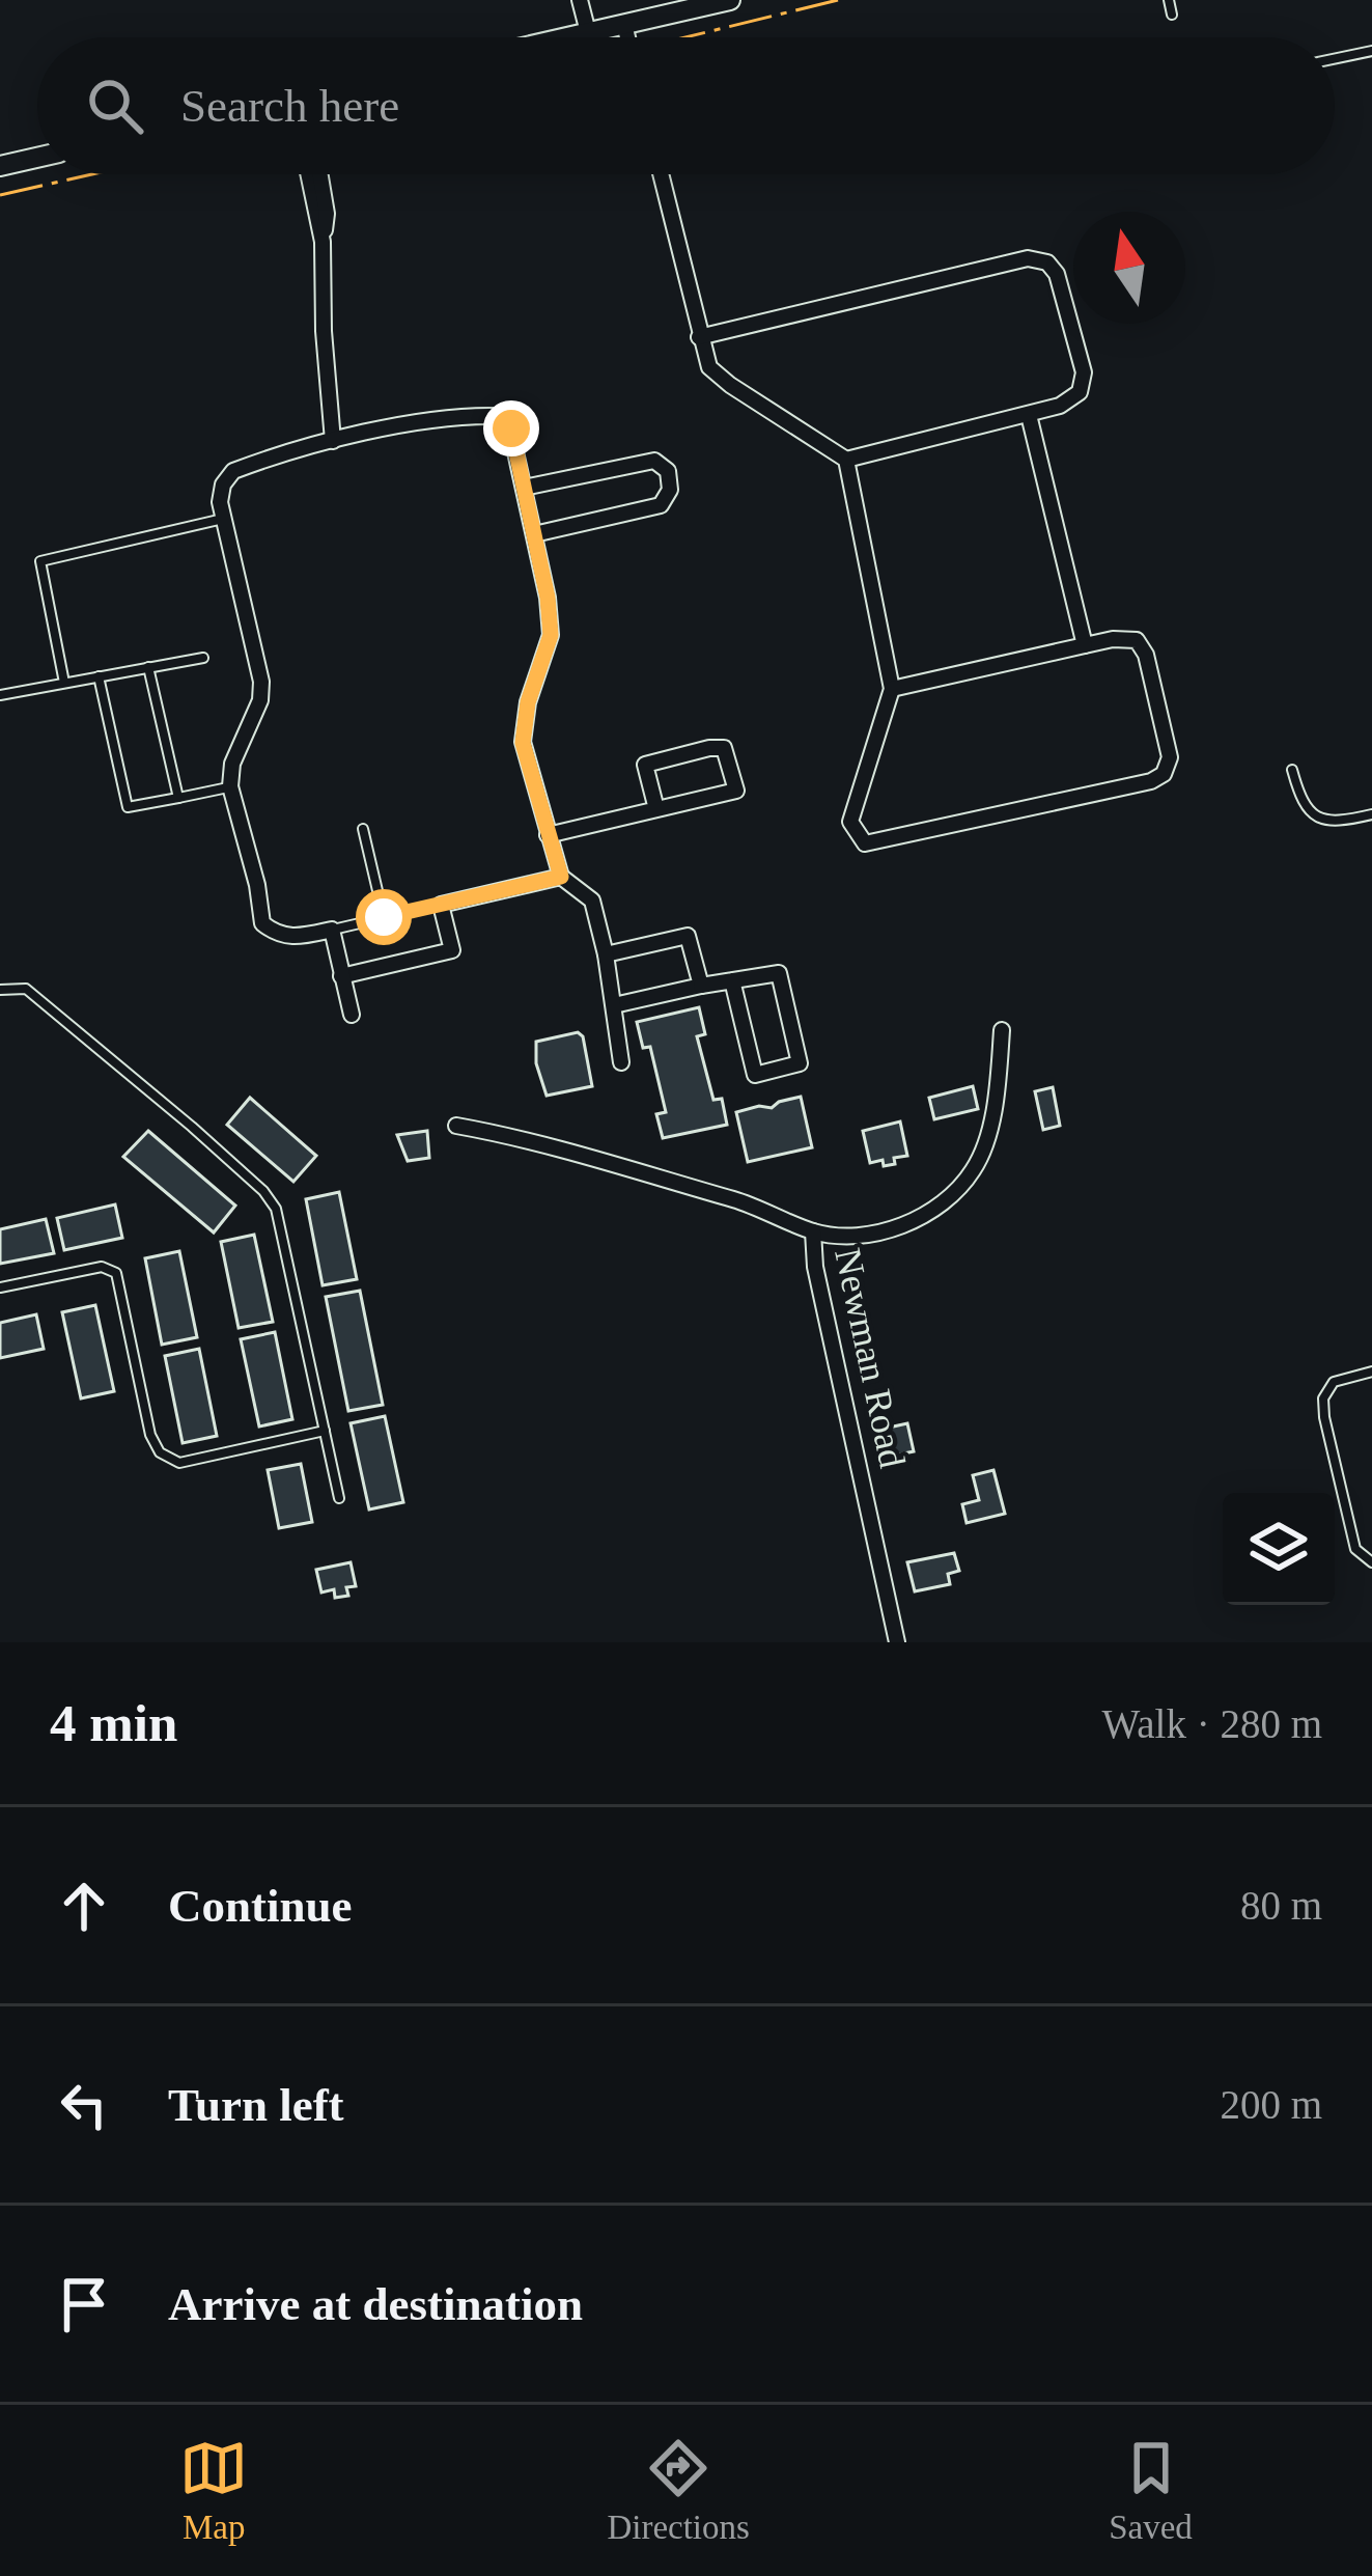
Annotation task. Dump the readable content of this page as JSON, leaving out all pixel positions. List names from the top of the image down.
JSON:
{
  "streets": {
    "street": ["Newman Road"]
  },
  "north": "top",
  "page": {
    "search": "Search here",
    "heading": ["4 min", "Walk · 280 m"],
    "list": [
      ["Continue", "80 m"],
      ["Turn left", "200 m"],
      "Arrive at destination"
    ],
    "nav": ["Map", "Directions", "Saved"]
  }
}
